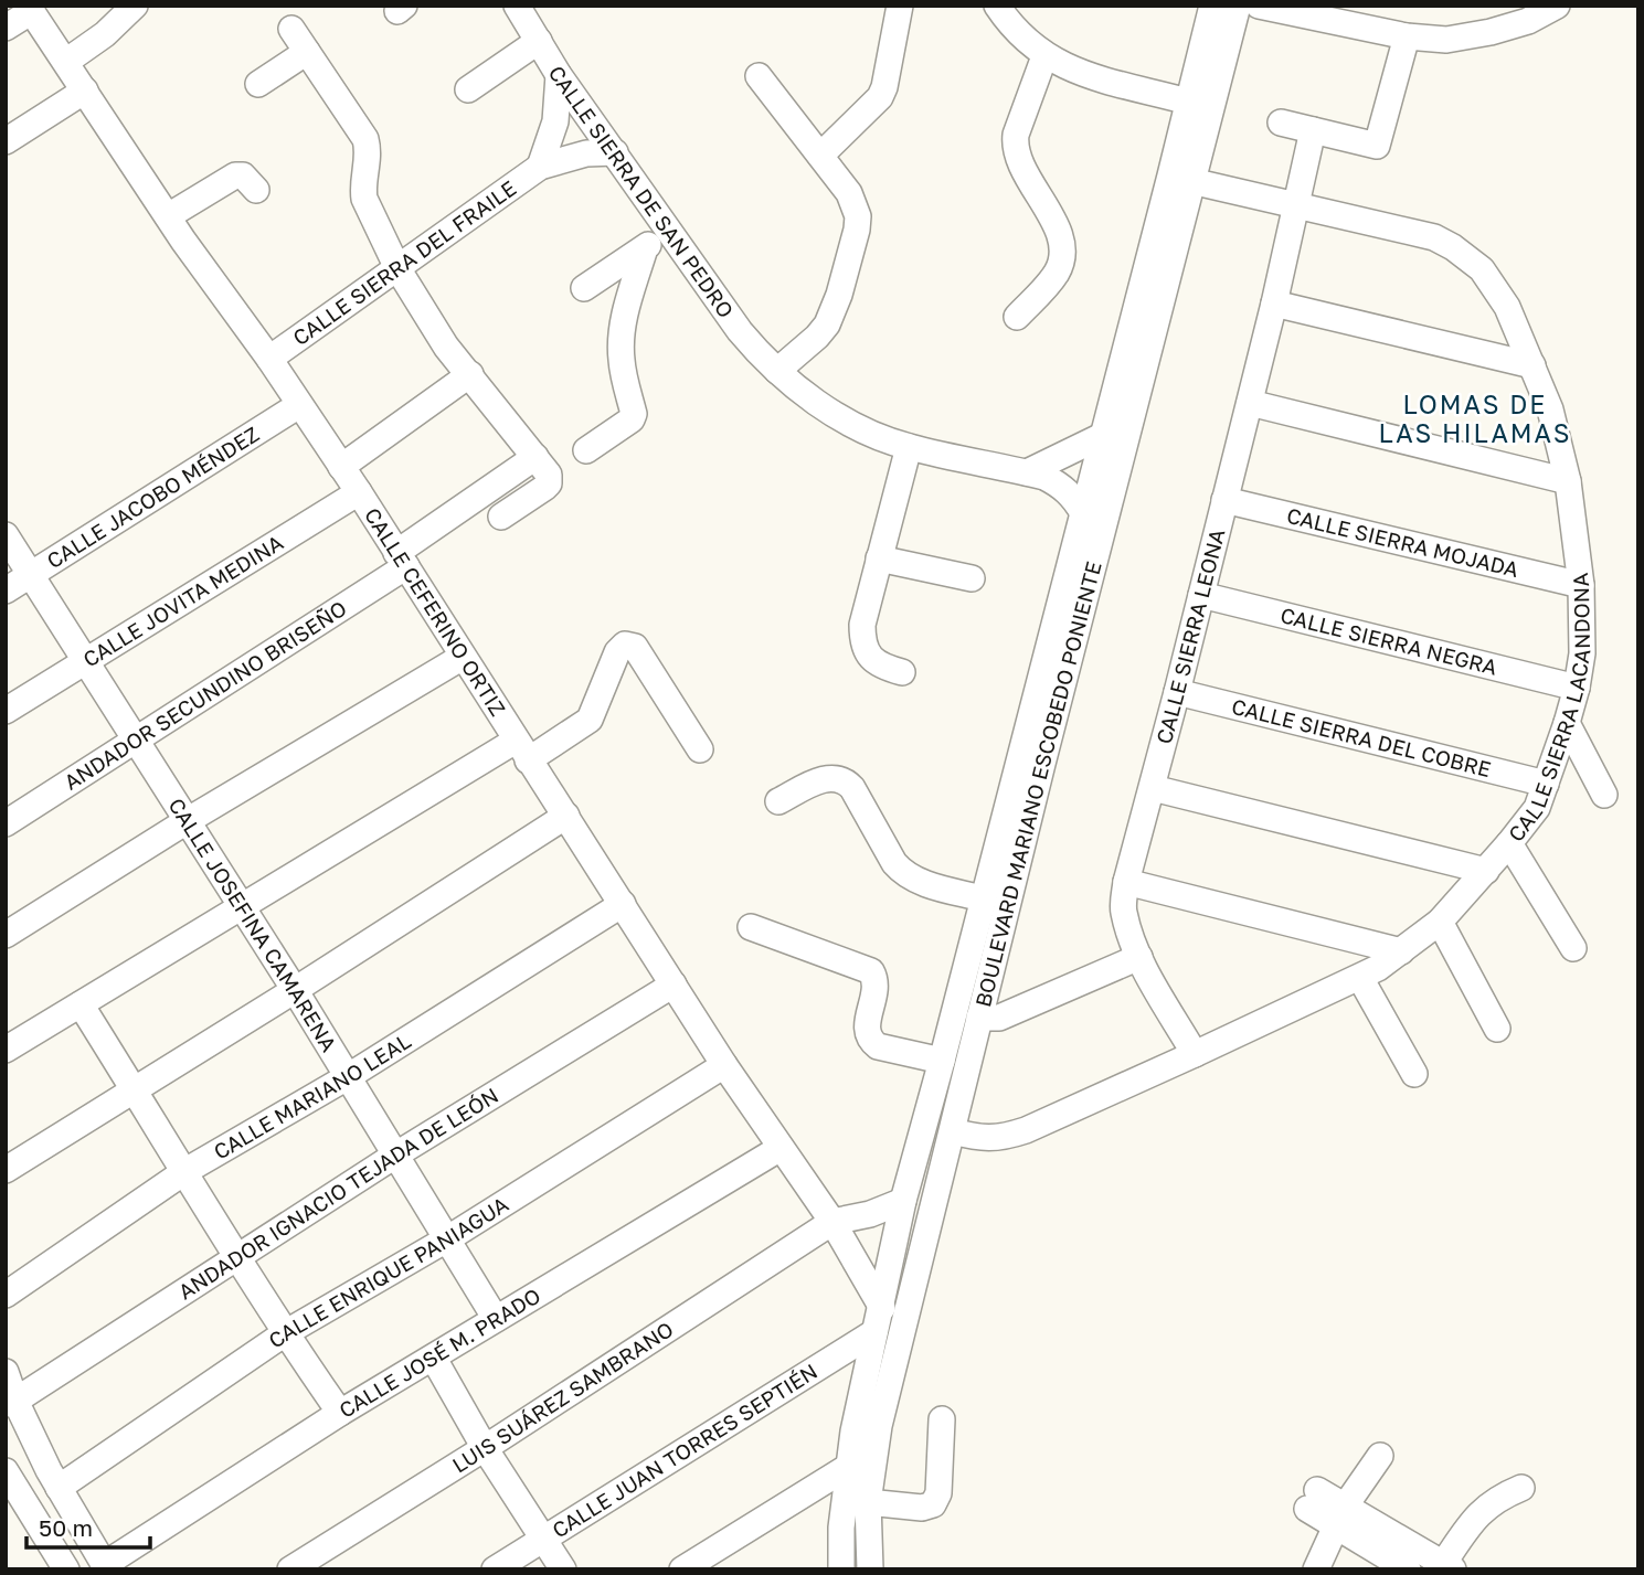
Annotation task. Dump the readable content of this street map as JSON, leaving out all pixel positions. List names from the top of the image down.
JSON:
{
  "streets": {
    "street": [
      "CALLE SIERRA DE SAN PEDRO",
      "CALLE SIERRA DEL FRAILE",
      "CALLE JACOBO MÉNDEZ",
      "CALLE SIERRA MOJADA",
      "CALLE JOVITA MEDINA",
      "CALLE CEFERINO ORTIZ",
      "CALLE SIERRA LEONA",
      "CALLE SIERRA NEGRA",
      "ANDADOR SECUNDINO BRISEÑO",
      "CALLE SIERRA LACANDONA",
      "CALLE SIERRA DEL COBRE",
      "BOULEVARD MARIANO ESCOBEDO PONIENTE",
      "CALLE JOSEFINA CAMARENA",
      "CALLE MARIANO LEAL",
      "ANDADOR IGNACIO TEJADA DE LEÓN",
      "CALLE ENRIQUE PANIAGUA",
      "CALLE JOSÉ M. PRADO",
      "LUIS SUÁREZ SAMBRANO",
      "CALLE JUAN TORRES SEPTIÉN"
    ]
  },
  "crossings": [
    ["CALLE SIERRA DE SAN PEDRO", "CALLE SIERRA DEL FRAILE"],
    ["CALLE SIERRA DE SAN PEDRO", "BOULEVARD MARIANO ESCOBEDO PONIENTE"],
    ["CALLE SIERRA DEL FRAILE", "CALLE CEFERINO ORTIZ"],
    ["CALLE JACOBO MÉNDEZ", "CALLE CEFERINO ORTIZ"],
    ["CALLE JACOBO MÉNDEZ", "CALLE JOSEFINA CAMARENA"],
    ["CALLE SIERRA MOJADA", "CALLE SIERRA LEONA"],
    ["CALLE SIERRA MOJADA", "CALLE SIERRA LACANDONA"],
    ["CALLE JOVITA MEDINA", "CALLE CEFERINO ORTIZ"],
    ["CALLE JOVITA MEDINA", "CALLE JOSEFINA CAMARENA"],
    ["CALLE CEFERINO ORTIZ", "ANDADOR SECUNDINO BRISEÑO"],
    ["CALLE CEFERINO ORTIZ", "BOULEVARD MARIANO ESCOBEDO PONIENTE"],
    ["CALLE CEFERINO ORTIZ", "CALLE MARIANO LEAL"],
    ["CALLE CEFERINO ORTIZ", "ANDADOR IGNACIO TEJADA DE LEÓN"],
    ["CALLE CEFERINO ORTIZ", "CALLE ENRIQUE PANIAGUA"],
    ["CALLE CEFERINO ORTIZ", "CALLE JOSÉ M. PRADO"],
    ["CALLE CEFERINO ORTIZ", "LUIS SUÁREZ SAMBRANO"],
    ["CALLE CEFERINO ORTIZ", "CALLE JUAN TORRES SEPTIÉN"],
    ["CALLE SIERRA LEONA", "CALLE SIERRA NEGRA"],
    ["CALLE SIERRA LEONA", "CALLE SIERRA LACANDONA"],
    ["CALLE SIERRA LEONA", "CALLE SIERRA DEL COBRE"],
    ["CALLE SIERRA NEGRA", "CALLE SIERRA LACANDONA"],
    ["ANDADOR SECUNDINO BRISEÑO", "CALLE JOSEFINA CAMARENA"],
    ["CALLE SIERRA LACANDONA", "CALLE SIERRA DEL COBRE"],
    ["CALLE SIERRA LACANDONA", "BOULEVARD MARIANO ESCOBEDO PONIENTE"],
    ["BOULEVARD MARIANO ESCOBEDO PONIENTE", "CALLE JUAN TORRES SEPTIÉN"],
    ["CALLE JOSEFINA CAMARENA", "CALLE MARIANO LEAL"],
    ["CALLE JOSEFINA CAMARENA", "ANDADOR IGNACIO TEJADA DE LEÓN"],
    ["CALLE JOSEFINA CAMARENA", "CALLE ENRIQUE PANIAGUA"],
    ["CALLE JOSEFINA CAMARENA", "CALLE JOSÉ M. PRADO"]
  ],
  "districts": ["LOMAS DE LAS HILAMAS"],
  "scale_bar": "50 m"
}
